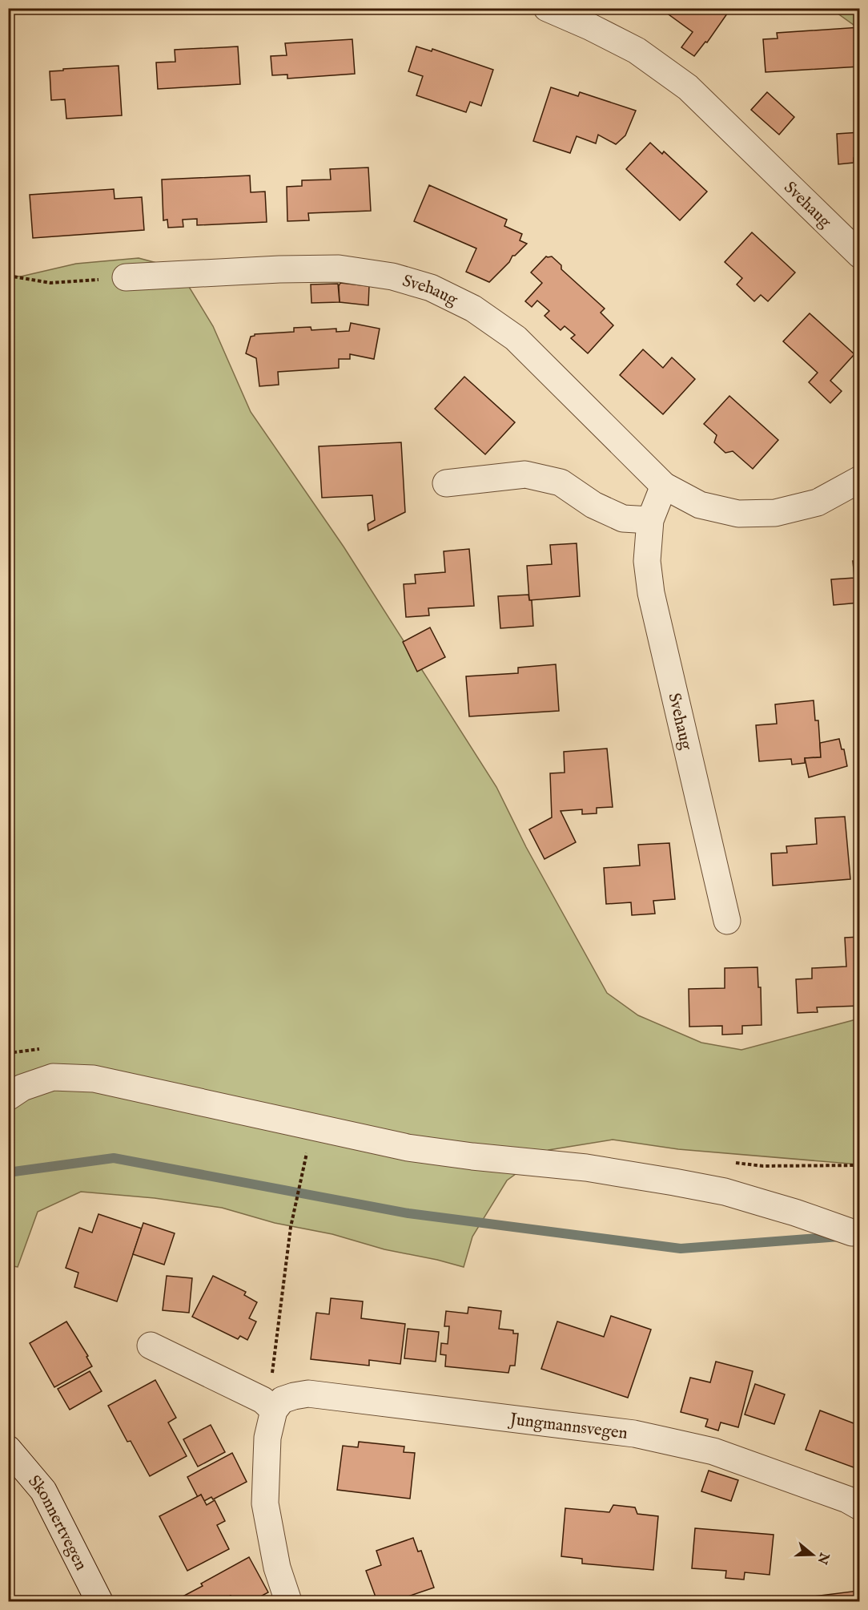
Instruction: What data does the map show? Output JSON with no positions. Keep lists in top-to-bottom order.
{
  "streets": {
    "street": ["Svehaug", "Jungmannsvegen", "Skonnertvegen"]
  },
  "north": "right"
}
